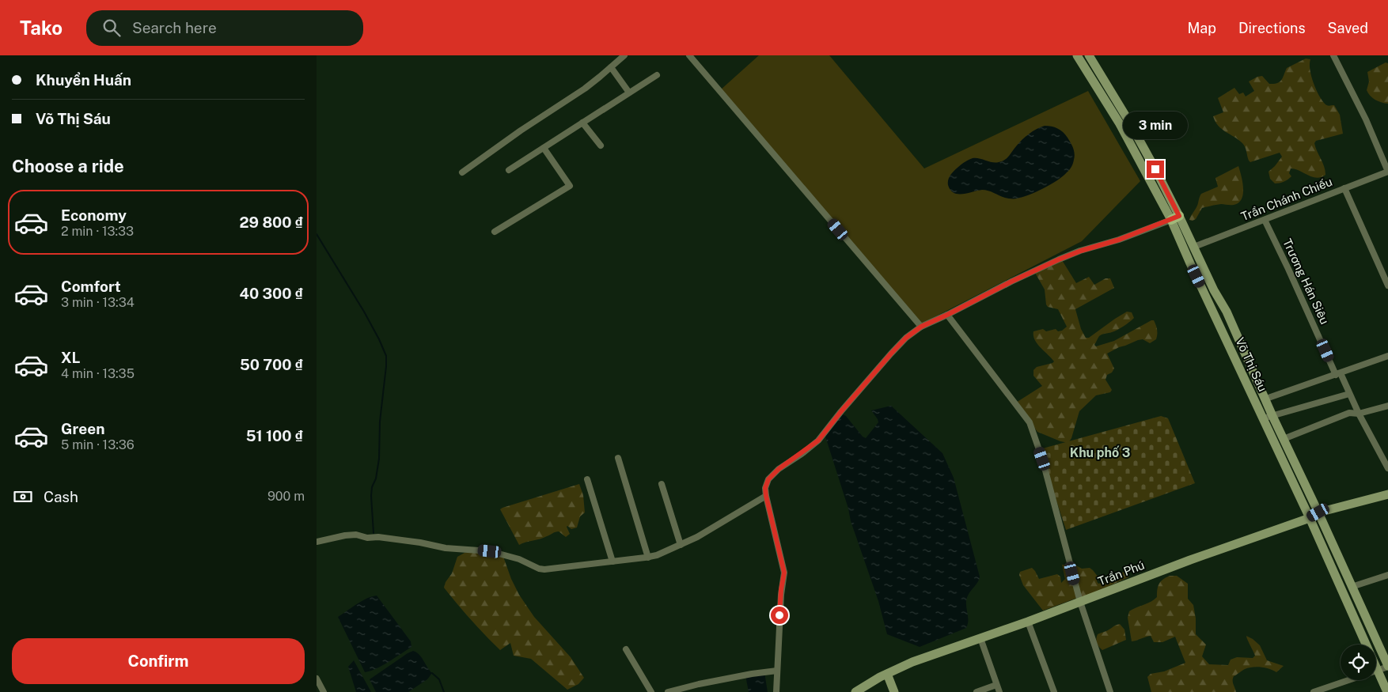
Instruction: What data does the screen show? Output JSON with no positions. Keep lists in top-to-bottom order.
{
  "streets": {
    "main road": ["Võ Thị Sáu", "Trần Phú"],
    "street": ["Trần Chánh Chiếu", "Trương Hán Siêu"]
  },
  "crossings": [
    ["Trần Chánh Chiếu", "Trương Hán Siêu"],
    ["Trần Chánh Chiếu", "Võ Thị Sáu"],
    ["Võ Thị Sáu", "Trần Phú"]
  ],
  "districts": ["Khu phố 3"],
  "page": {
    "header": "Tako",
    "search": "Search here",
    "nav": ["Map", "Directions", "Saved"],
    "banner": ["Khuyển Huấn", "Võ Thị Sáu"],
    "bubble": "3 min",
    "heading": "Choose a ride",
    "list": [
      {
        "name": "Economy",
        "note": "2 min · 13:33",
        "value": "29 800 ₫"
      },
      {
        "name": "Comfort",
        "note": "3 min · 13:34",
        "value": "40 300 ₫"
      },
      {
        "name": "XL",
        "note": "4 min · 13:35",
        "value": "50 700 ₫"
      },
      {
        "name": "Green",
        "note": "5 min · 13:36",
        "value": "51 100 ₫"
      }
    ],
    "pay": ["Cash", "900 m"],
    "buttons": "Confirm"
  }
}
